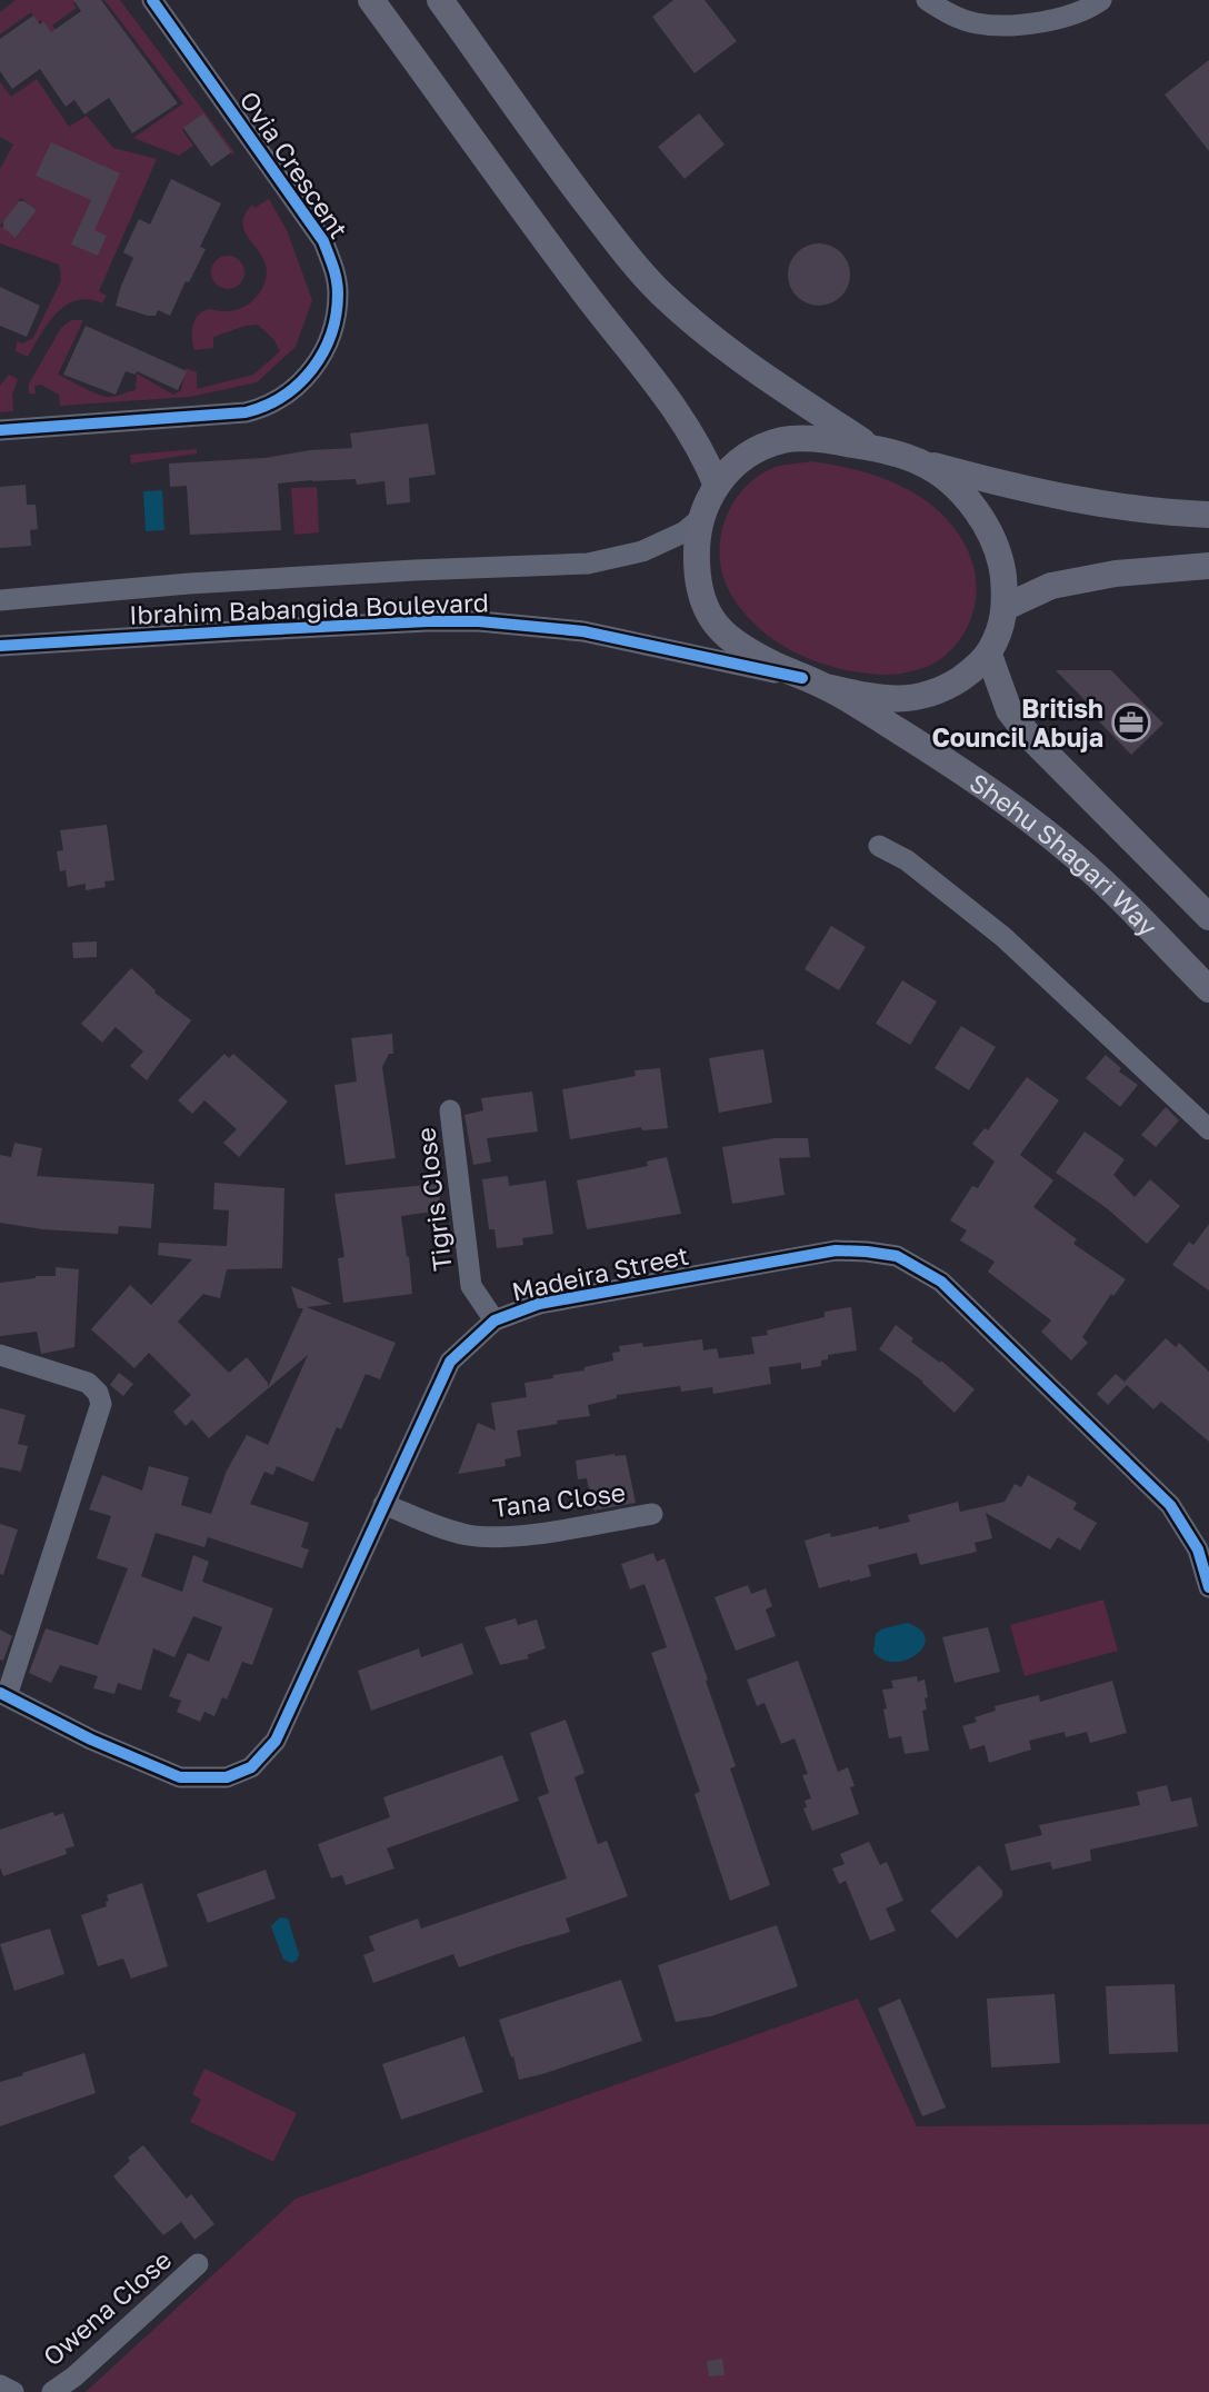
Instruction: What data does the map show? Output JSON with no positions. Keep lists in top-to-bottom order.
{
  "streets": {
    "main road": ["Shehu Shagari Way"],
    "street": [
      "Ovia Crescent",
      "Ibrahim Babangida Boulevard",
      "Tigris Close",
      "Madeira Street",
      "Tana Close",
      "Owena Close"
    ]
  },
  "crossings": [
    ["Ibrahim Babangida Boulevard", "Shehu Shagari Way"],
    ["Tigris Close", "Madeira Street"],
    ["Madeira Street", "Tana Close"]
  ],
  "places": {
    "office": ["British Council Abuja"]
  }
}
